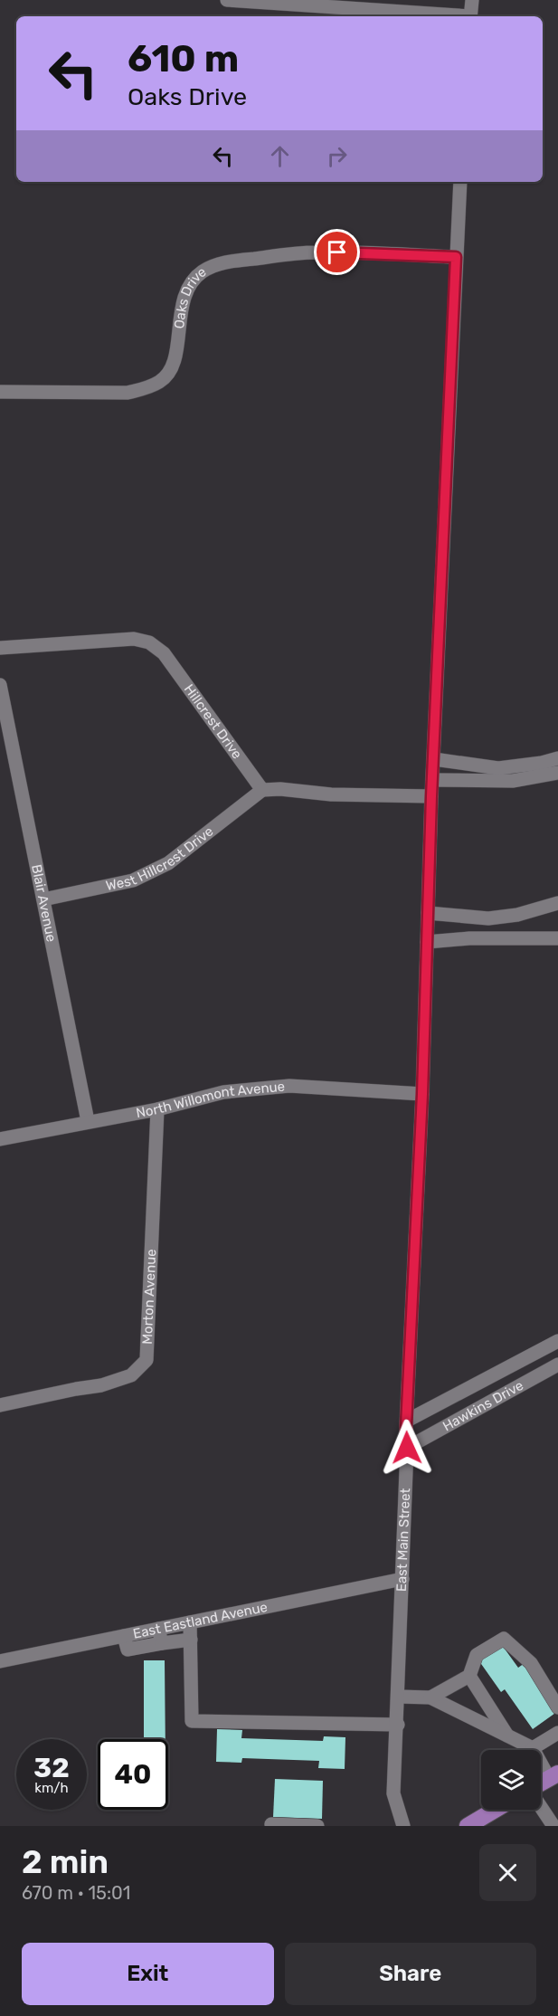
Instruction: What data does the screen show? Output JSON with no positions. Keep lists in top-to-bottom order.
{
  "streets": {
    "street": [
      "Oaks Drive",
      "Hillcrest Drive",
      "West Hillcrest Drive",
      "Blair Avenue",
      "North Willomont Avenue",
      "Morton Avenue",
      "Hawkins Drive",
      "East Main Street",
      "East Eastland Avenue"
    ]
  },
  "crossings": [
    ["Oaks Drive", "East Main Street"],
    ["Hillcrest Drive", "West Hillcrest Drive"],
    ["West Hillcrest Drive", "Blair Avenue"],
    ["Blair Avenue", "North Willomont Avenue"],
    ["North Willomont Avenue", "Morton Avenue"],
    ["North Willomont Avenue", "East Main Street"],
    ["Hawkins Drive", "East Main Street"],
    ["East Main Street", "East Eastland Avenue"]
  ],
  "page": {
    "turn": ["610 m", "Oaks Drive"],
    "speed": "32 km/h",
    "limit": "40",
    "heading": ["2 min", "670 m · 15:01"],
    "buttons": ["Exit", "Share"]
  }
}
